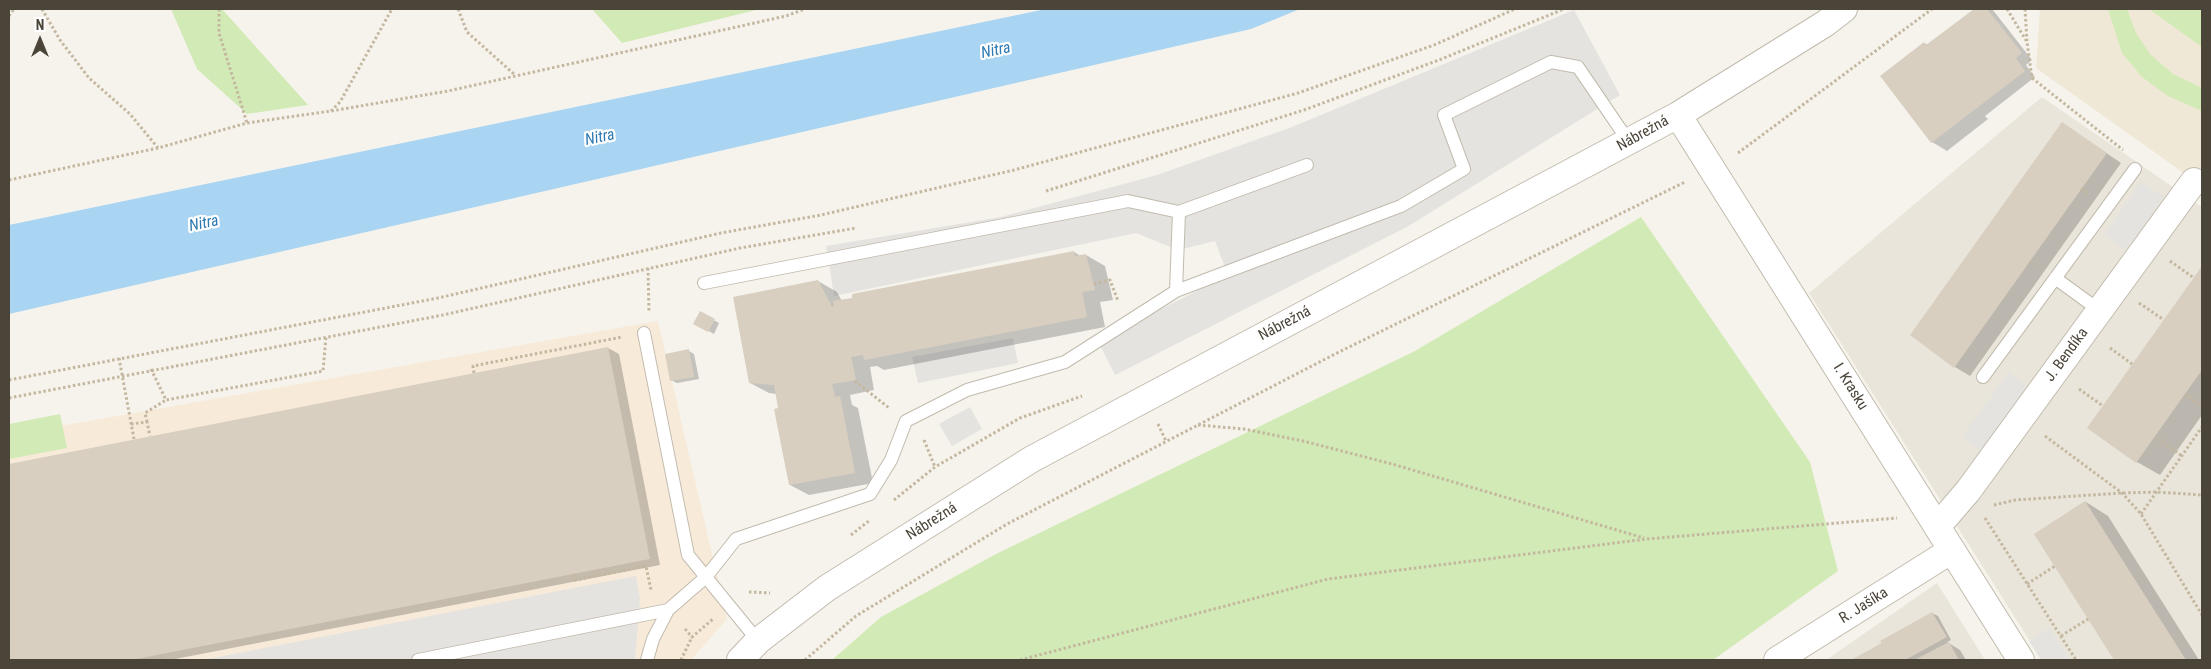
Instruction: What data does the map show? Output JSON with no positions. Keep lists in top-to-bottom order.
{
  "streets": {
    "street": [
      "Nábrežná",
      "J. Bendíka",
      "I. Krasku",
      "R. Jašíka"
    ]
  },
  "crossings": [
    ["Nábrežná", "I. Krasku"],
    ["J. Bendíka", "I. Krasku"],
    ["I. Krasku", "R. Jašíka"]
  ],
  "water": ["Nitra"],
  "north": "top"
}
